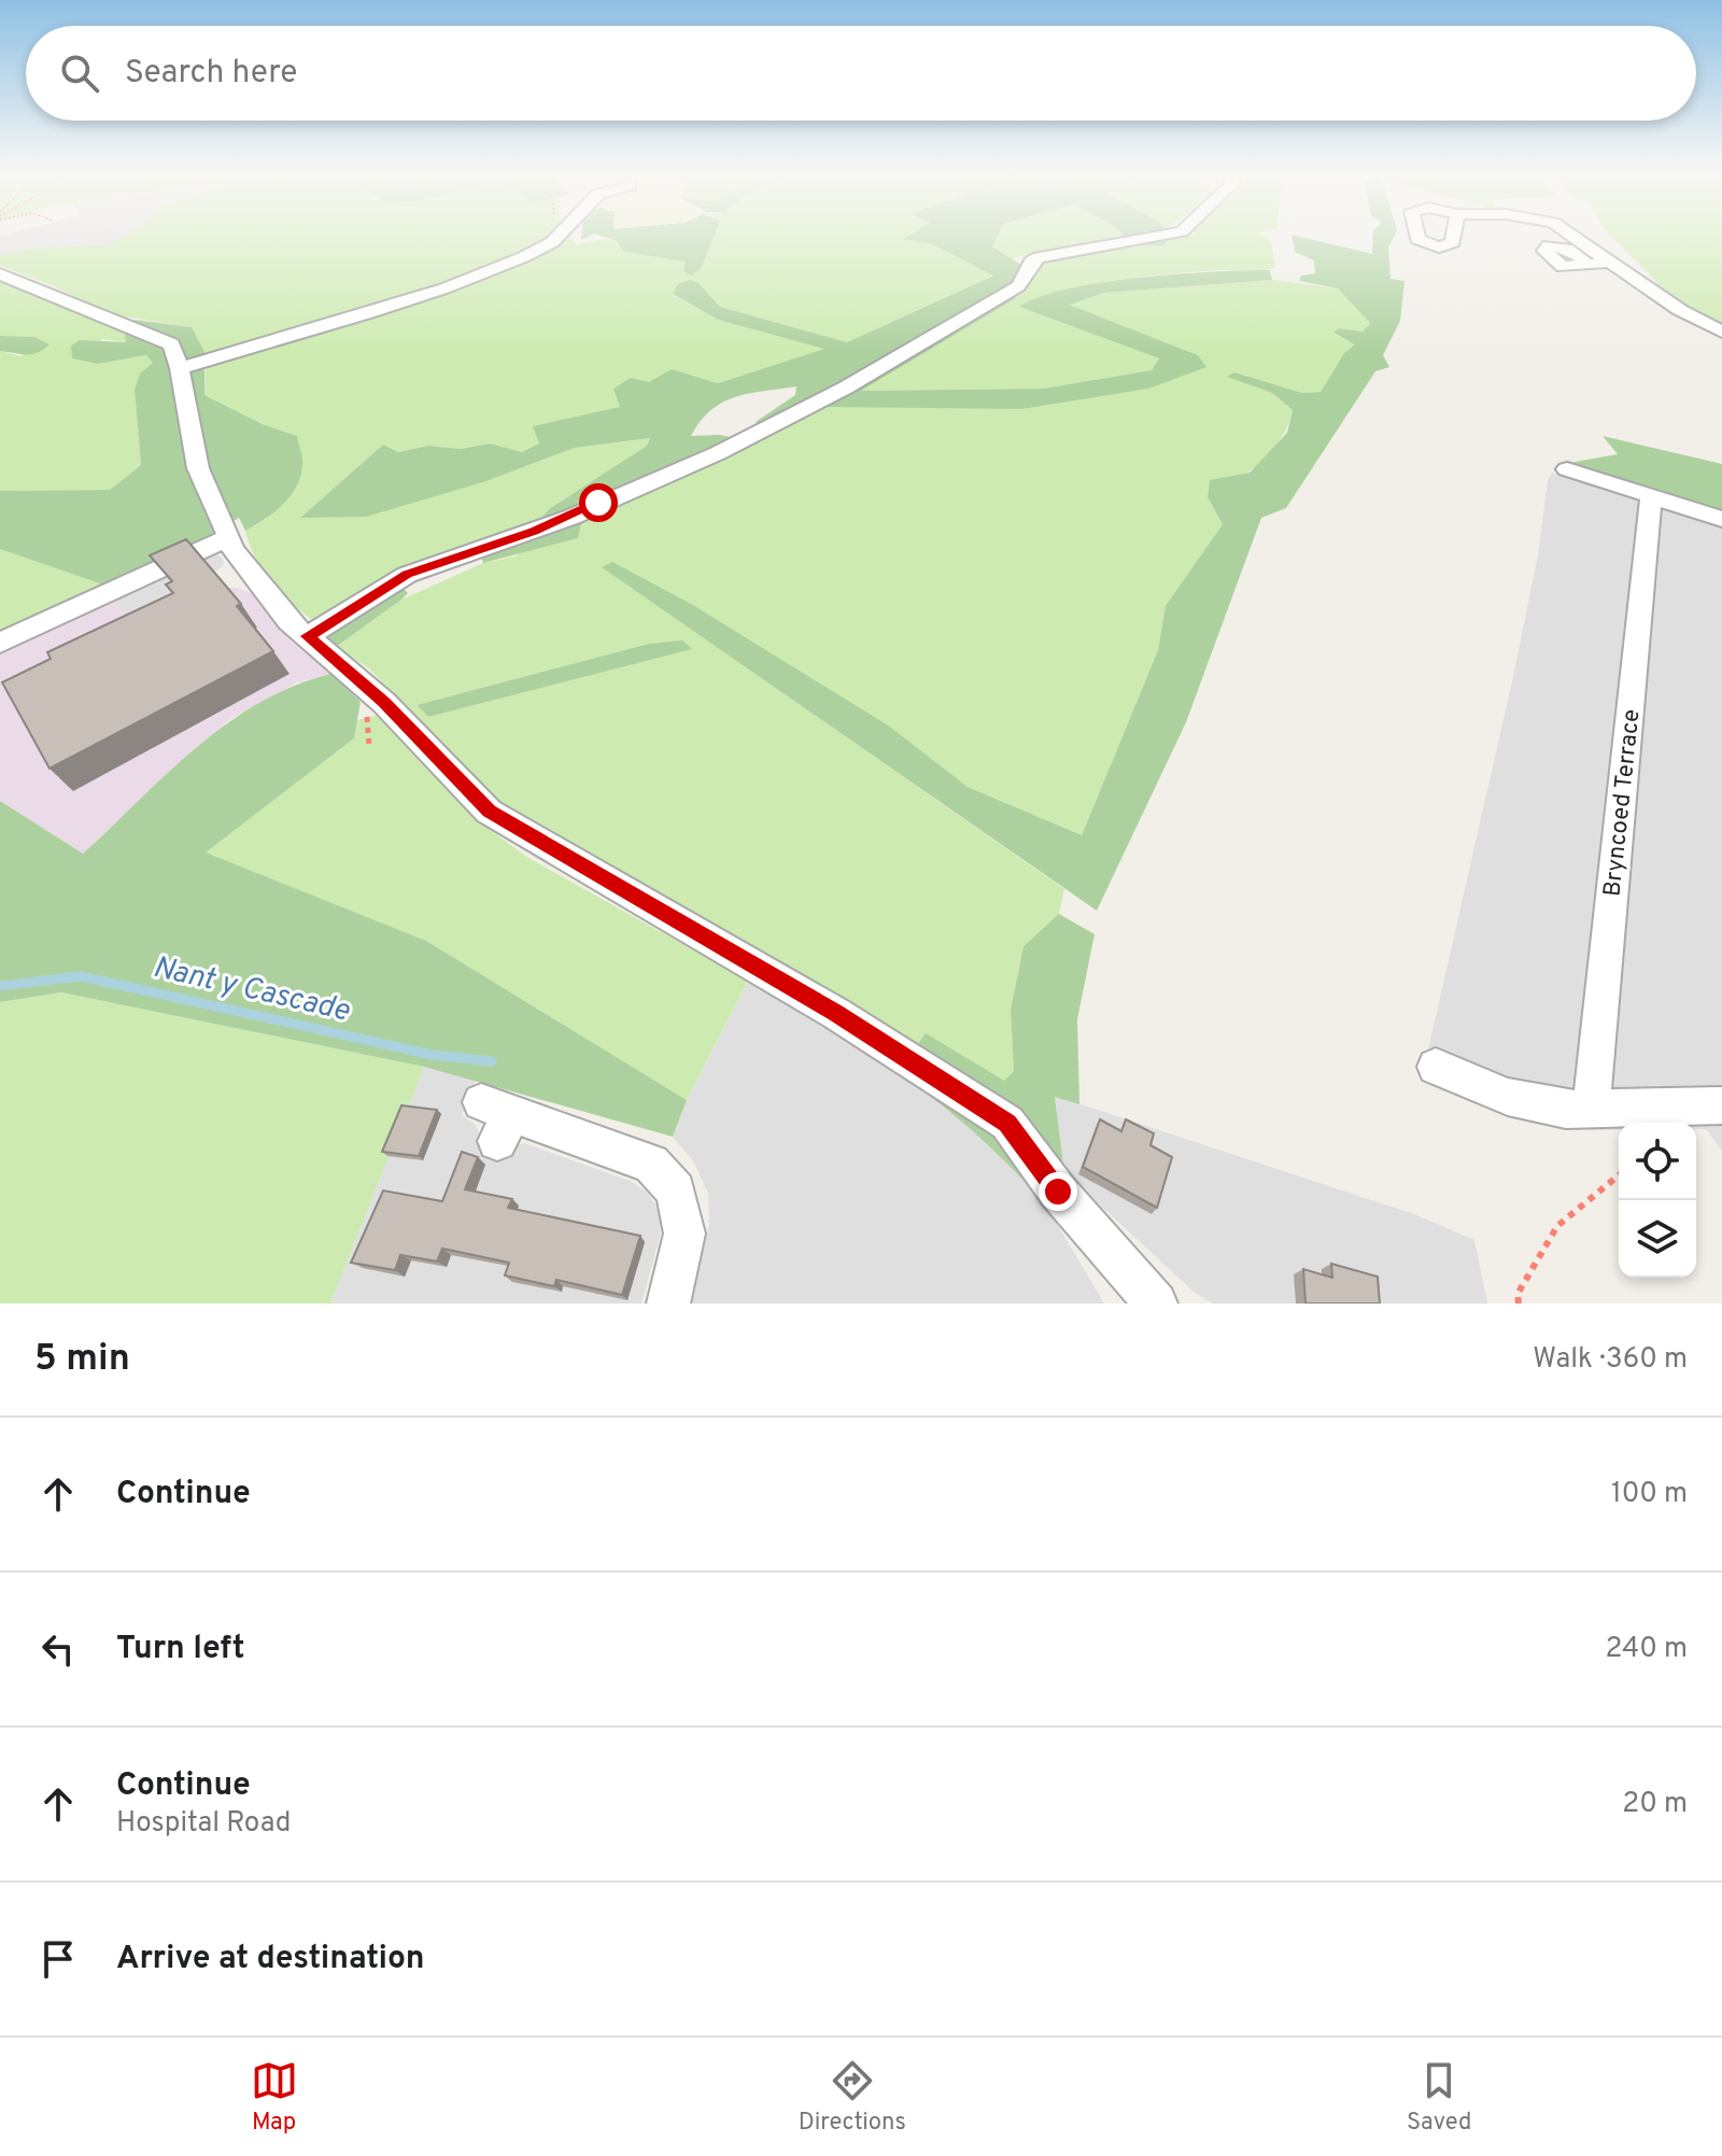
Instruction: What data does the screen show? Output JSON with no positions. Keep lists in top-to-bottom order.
{
  "streets": {
    "street": ["Bryncoed Terrace"]
  },
  "water": ["Nant y Cascade"],
  "page": {
    "search": "Search here",
    "heading": ["5 min", "Walk · 360 m"],
    "list": [
      ["Continue", "100 m"],
      ["Turn left", "240 m"],
      ["Continue", "Hospital Road", "20 m"],
      "Arrive at destination"
    ],
    "nav": ["Map", "Directions", "Saved"]
  }
}
